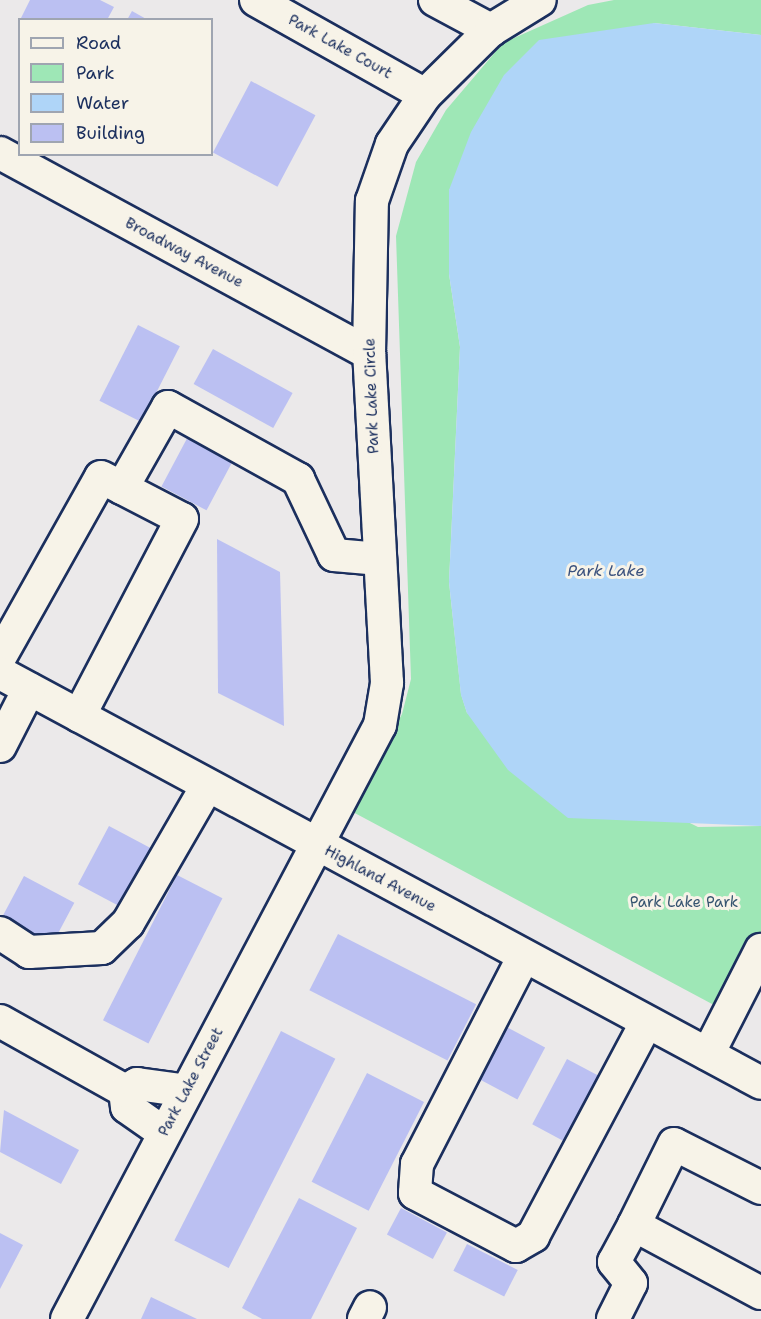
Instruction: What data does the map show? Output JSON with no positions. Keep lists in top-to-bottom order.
{
  "streets": {
    "street": [
      "Park Lake Court",
      "Broadway Avenue",
      "Park Lake Circle",
      "Highland Avenue",
      "Park Lake Street"
    ]
  },
  "crossings": [
    ["Park Lake Court", "Park Lake Circle"],
    ["Broadway Avenue", "Park Lake Circle"],
    ["Park Lake Circle", "Highland Avenue"],
    ["Park Lake Circle", "Park Lake Street"],
    ["Highland Avenue", "Park Lake Street"]
  ],
  "water": ["Park Lake"],
  "parks": ["Park Lake Park"],
  "legend": [
    "Road",
    "Park",
    "Water",
    "Building"
  ]
}
